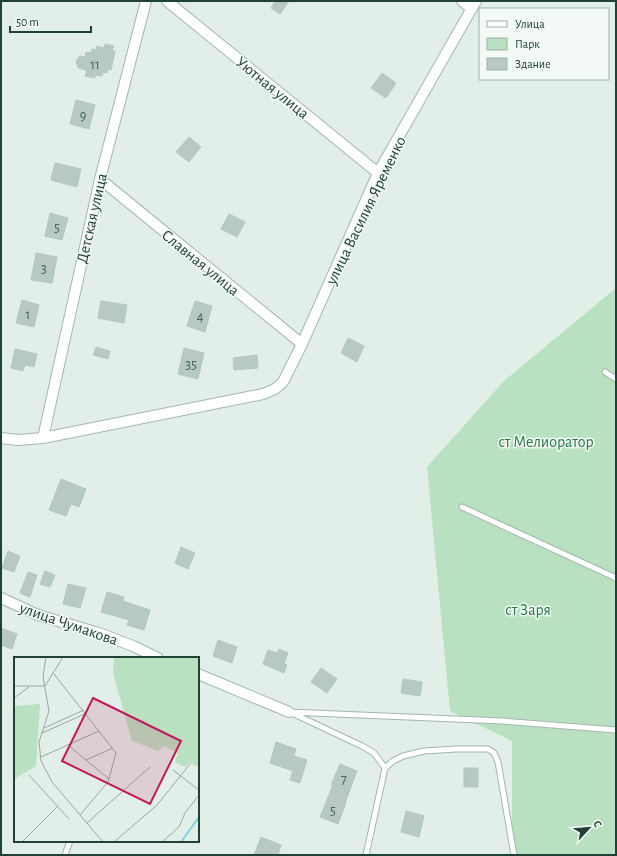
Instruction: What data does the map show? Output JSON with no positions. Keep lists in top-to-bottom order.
{
  "streets": {
    "street": [
      "Уютная улица",
      "улица Василия Яременко",
      "Детская улица",
      "Славная улица",
      "улица Чумакова"
    ]
  },
  "crossings": [
    ["Уютная улица", "улица Василия Яременко"],
    ["улица Василия Яременко", "Детская улица"],
    ["улица Василия Яременко", "Славная улица"],
    ["Детская улица", "Славная улица"]
  ],
  "parks": ["ст Мелиоратор", "ст Заря"],
  "house_numbers": [
    "11",
    "9",
    "5",
    "3",
    "1",
    "4",
    "35",
    "7",
    "5"
  ],
  "legend": ["Улица", "Парк", "Здание"],
  "scale_bar": "50 m",
  "north": "top right"
}
